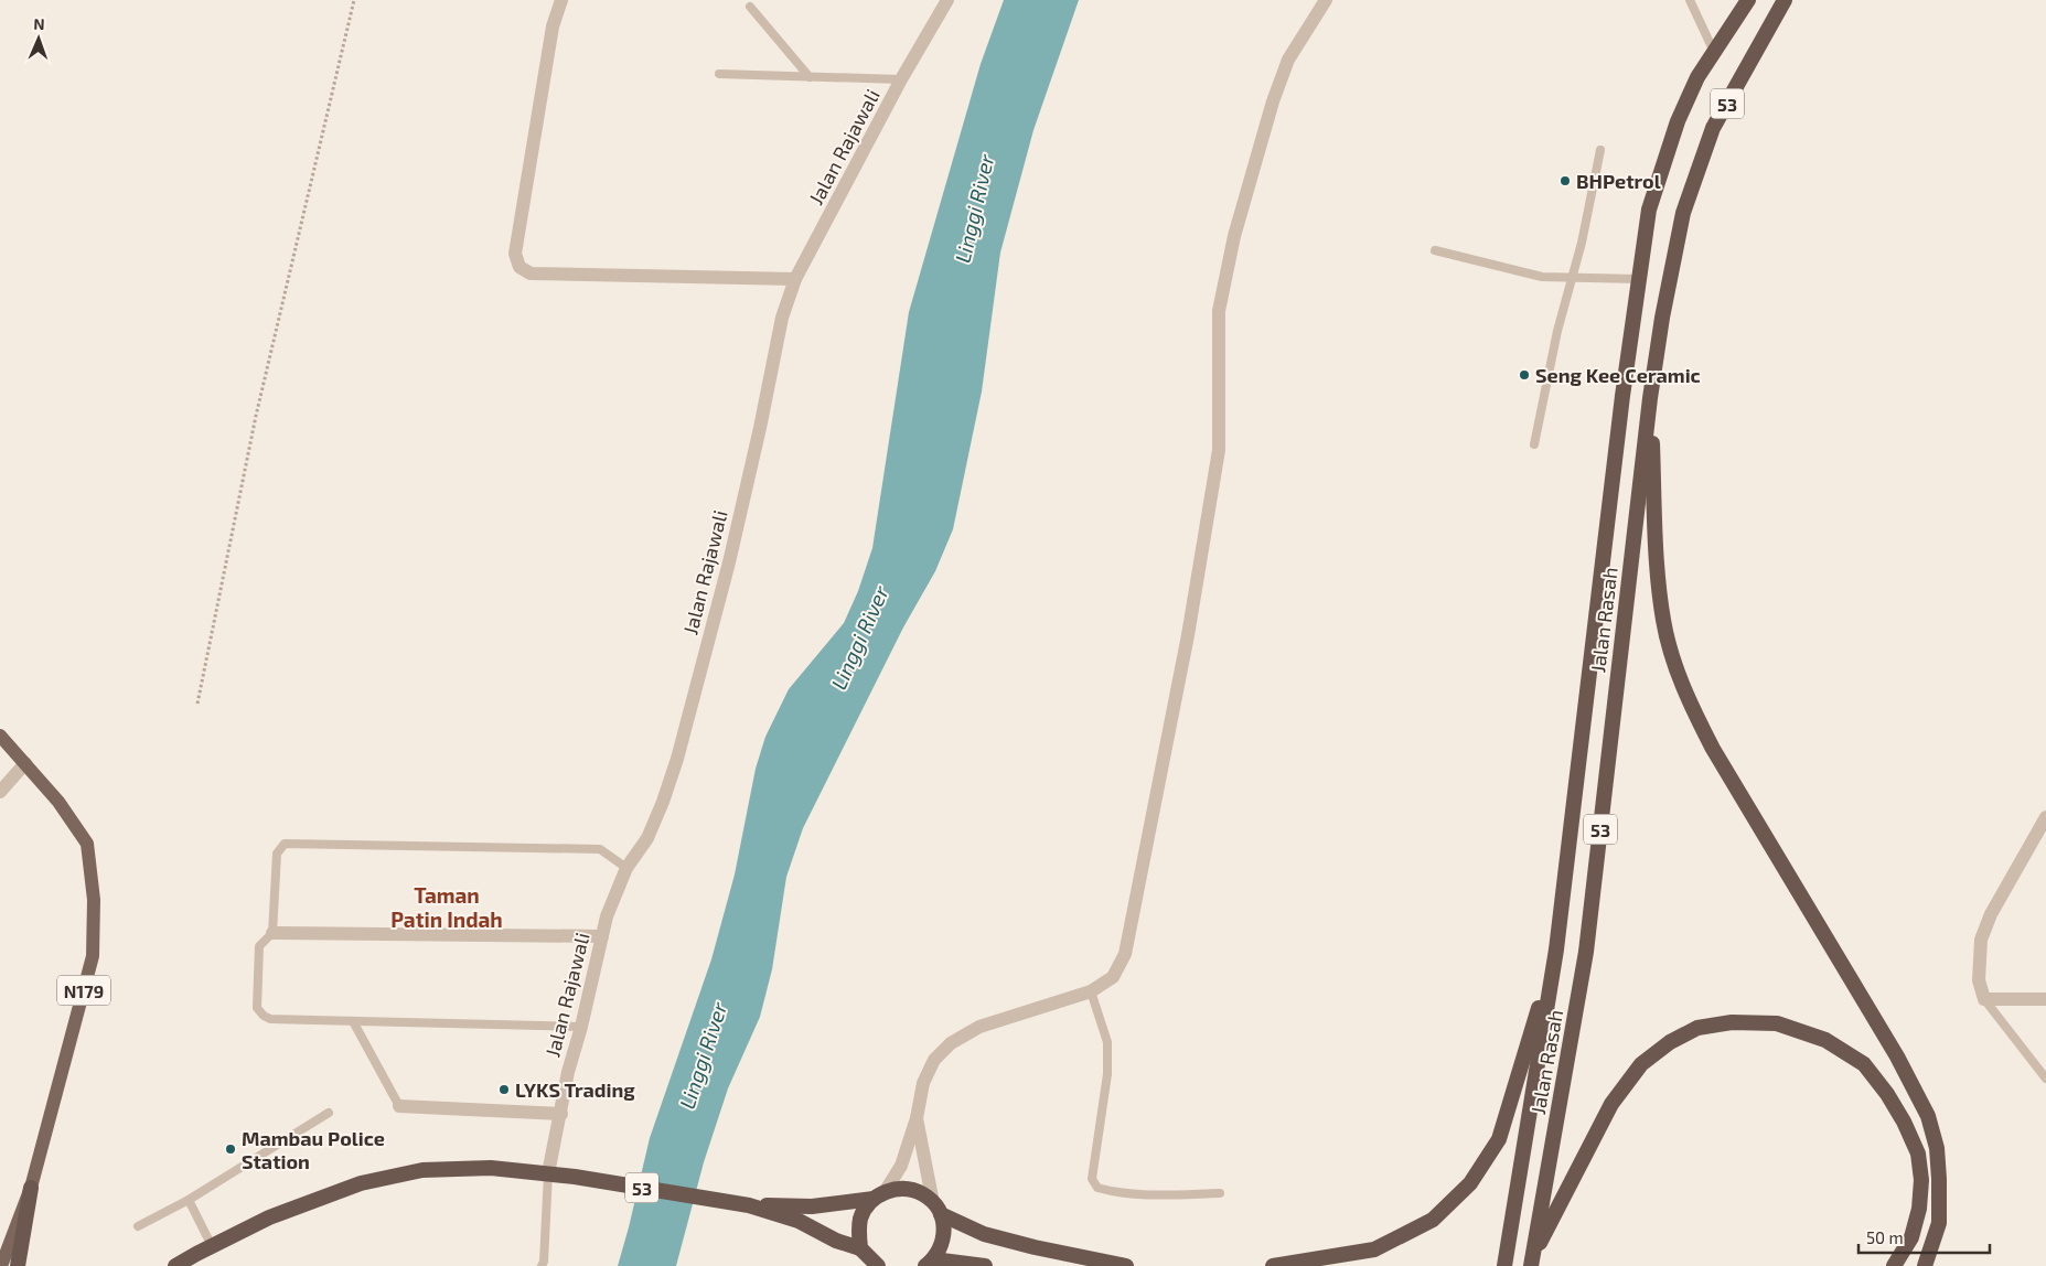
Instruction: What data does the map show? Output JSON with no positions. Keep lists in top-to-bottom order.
{
  "streets": {
    "highway": ["53", "Jalan Rasah"],
    "main road": ["N179"],
    "street": ["Jalan Rajawali"]
  },
  "crossings": [
    ["53", "Jalan Rajawali"]
  ],
  "districts": ["Taman Patin Indah"],
  "water": ["Linggi River"],
  "places": [
    "BHPetrol",
    "Seng Kee Ceramic",
    "LYKS Trading",
    "Mambau Police Station"
  ],
  "scale_bar": "50 m",
  "north": "top"
}
